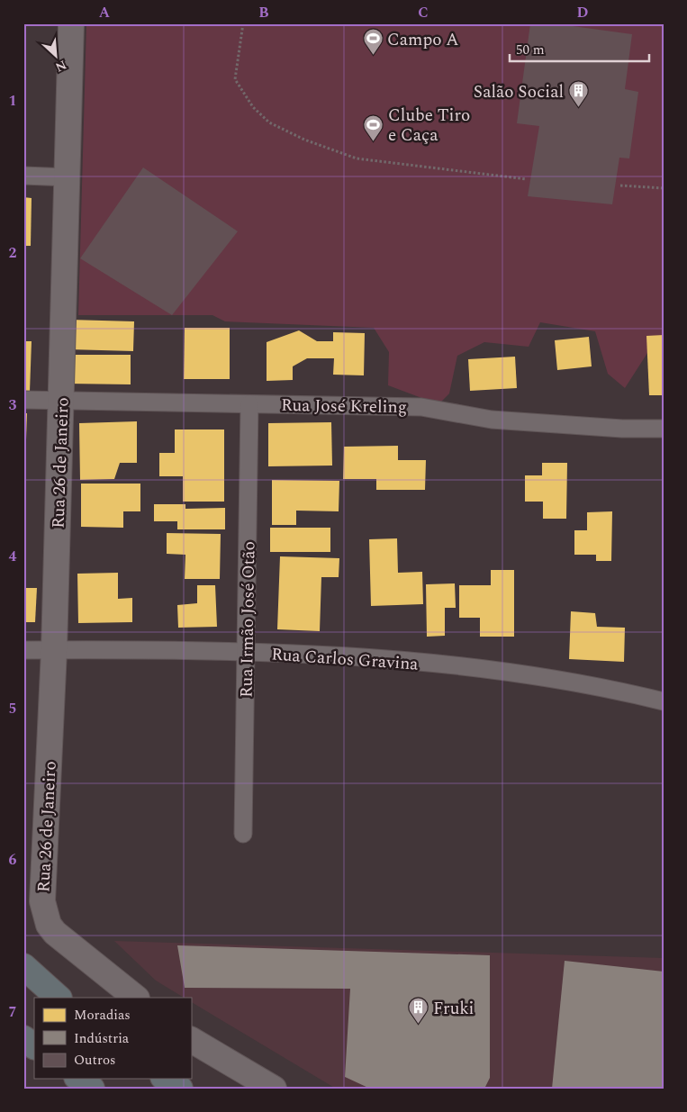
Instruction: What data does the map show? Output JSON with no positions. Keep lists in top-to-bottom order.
{
  "streets": {
    "street": [
      "Rua José Kreling",
      "Rua 26 de Janeiro",
      "Rua Irmão José Otão",
      "Rua Carlos Gravina"
    ]
  },
  "crossings": [
    ["Rua José Kreling", "Rua 26 de Janeiro"],
    ["Rua José Kreling", "Rua Irmão José Otão"],
    ["Rua 26 de Janeiro", "Rua Carlos Gravina"],
    ["Rua Irmão José Otão", "Rua Carlos Gravina"]
  ],
  "places": {
    "sports": ["Campo A", "Clube Tiro e Caça"],
    "building": ["Salão Social", "Fruki"]
  },
  "legend": ["Moradias", "Indústria", "Outros"],
  "scale_bar": "50 m",
  "north": "bottom right",
  "grid": {
    "columns": [
      "A",
      "B",
      "C",
      "D"
    ],
    "rows": [
      "1",
      "2",
      "3",
      "4",
      "5",
      "6",
      "7"
    ]
  }
}
